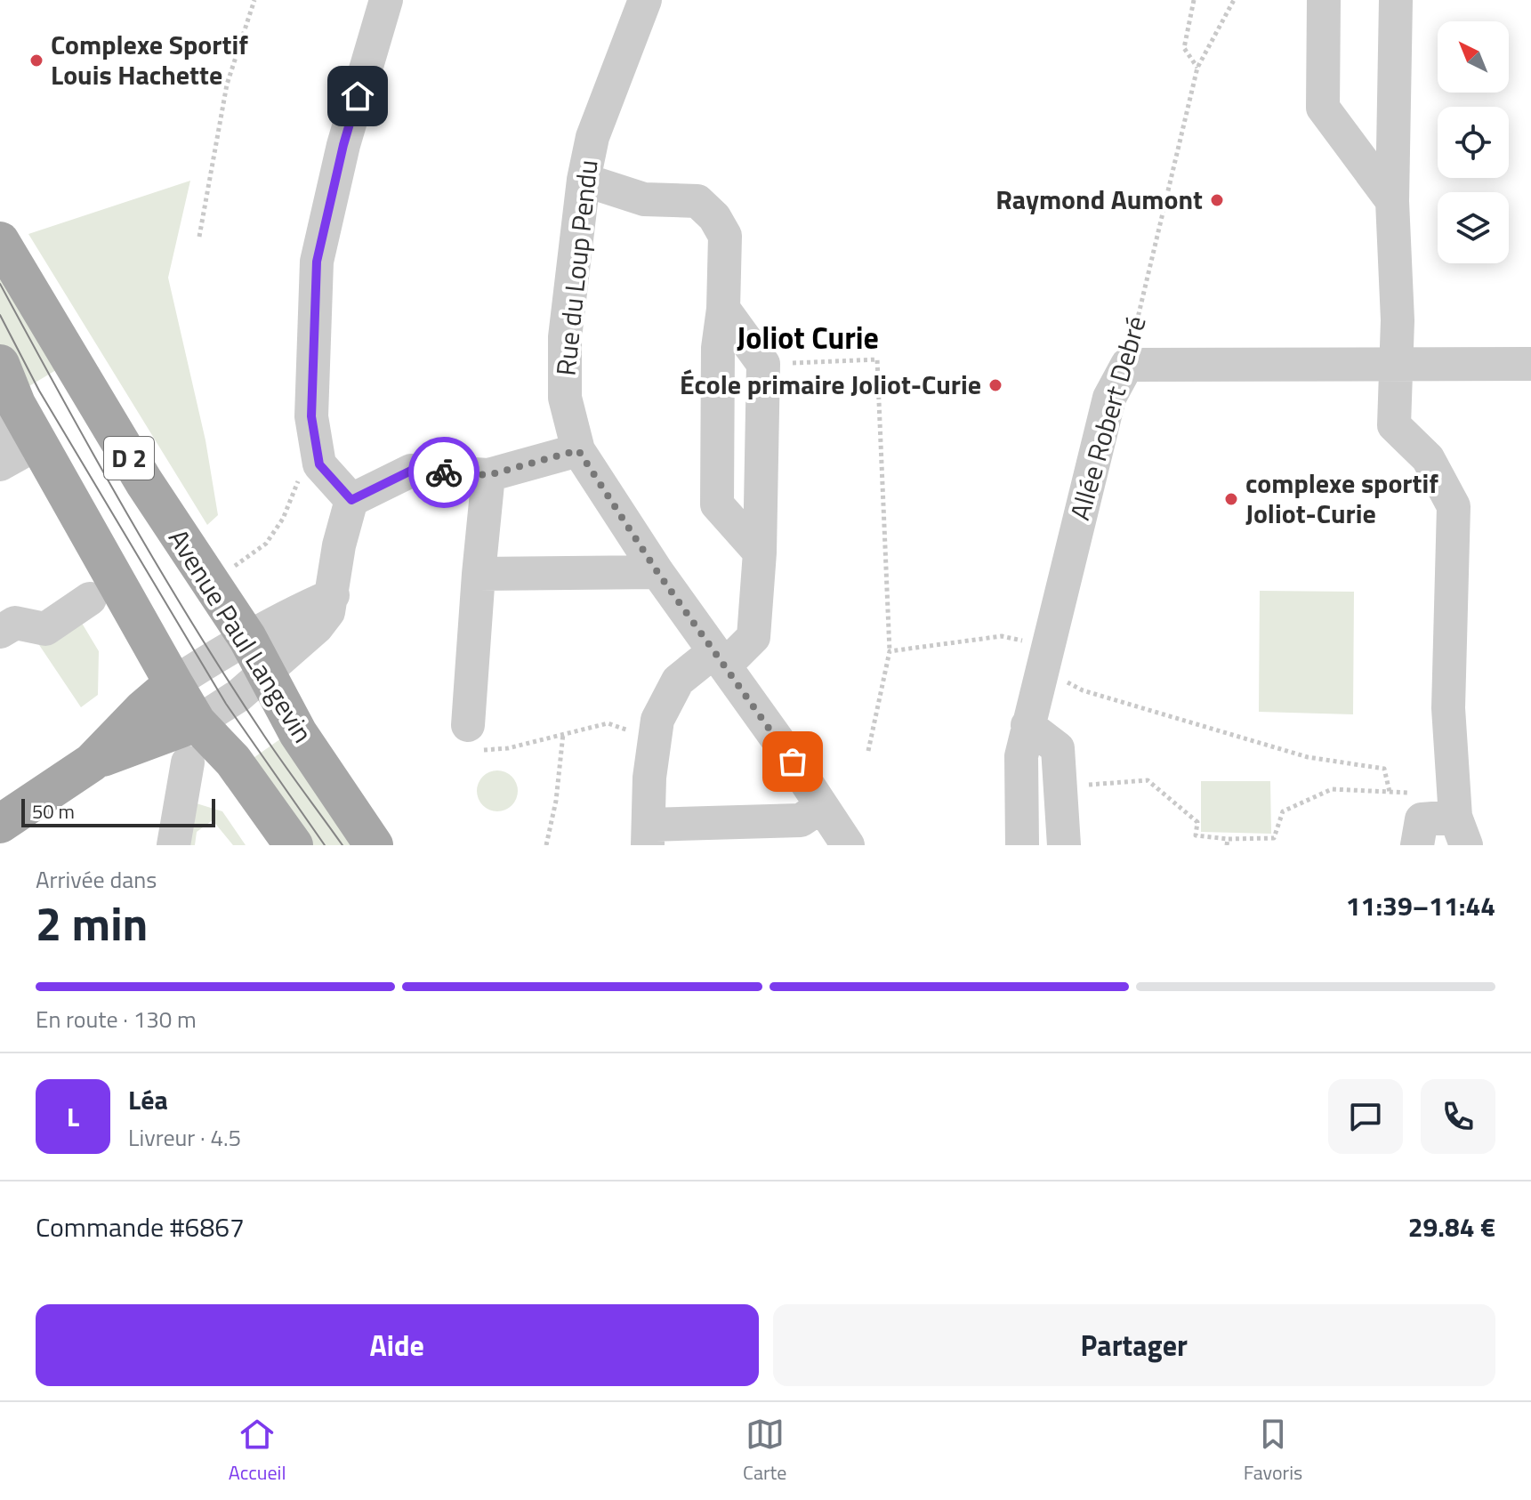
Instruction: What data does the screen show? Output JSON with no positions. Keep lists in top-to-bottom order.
{
  "streets": {
    "main road": ["D 2", "Avenue Paul Langevin"],
    "street": ["Rue du Loup Pendu", "Allée Robert Debré"]
  },
  "districts": ["Joliot Curie"],
  "places": [
    "Complexe Sportif Louis Hachette",
    "Raymond Aumont",
    "École primaire Joliot-Curie",
    "complexe sportif Joliot-Curie"
  ],
  "scale_bar": "50 m",
  "north": "top left",
  "page": {
    "scale": "50 m",
    "heading": ["2 min", "Arrivée dans", "11:39–11:44"],
    "panel": [
      "Léa",
      "Livreur · 4.5",
      "Commande #6867",
      "29.84 €"
    ],
    "bar": "En route · 130 m",
    "round": "L",
    "buttons": ["Aide", "Partager"],
    "tabs": ["Accueil", "Carte", "Favoris"]
  }
}
